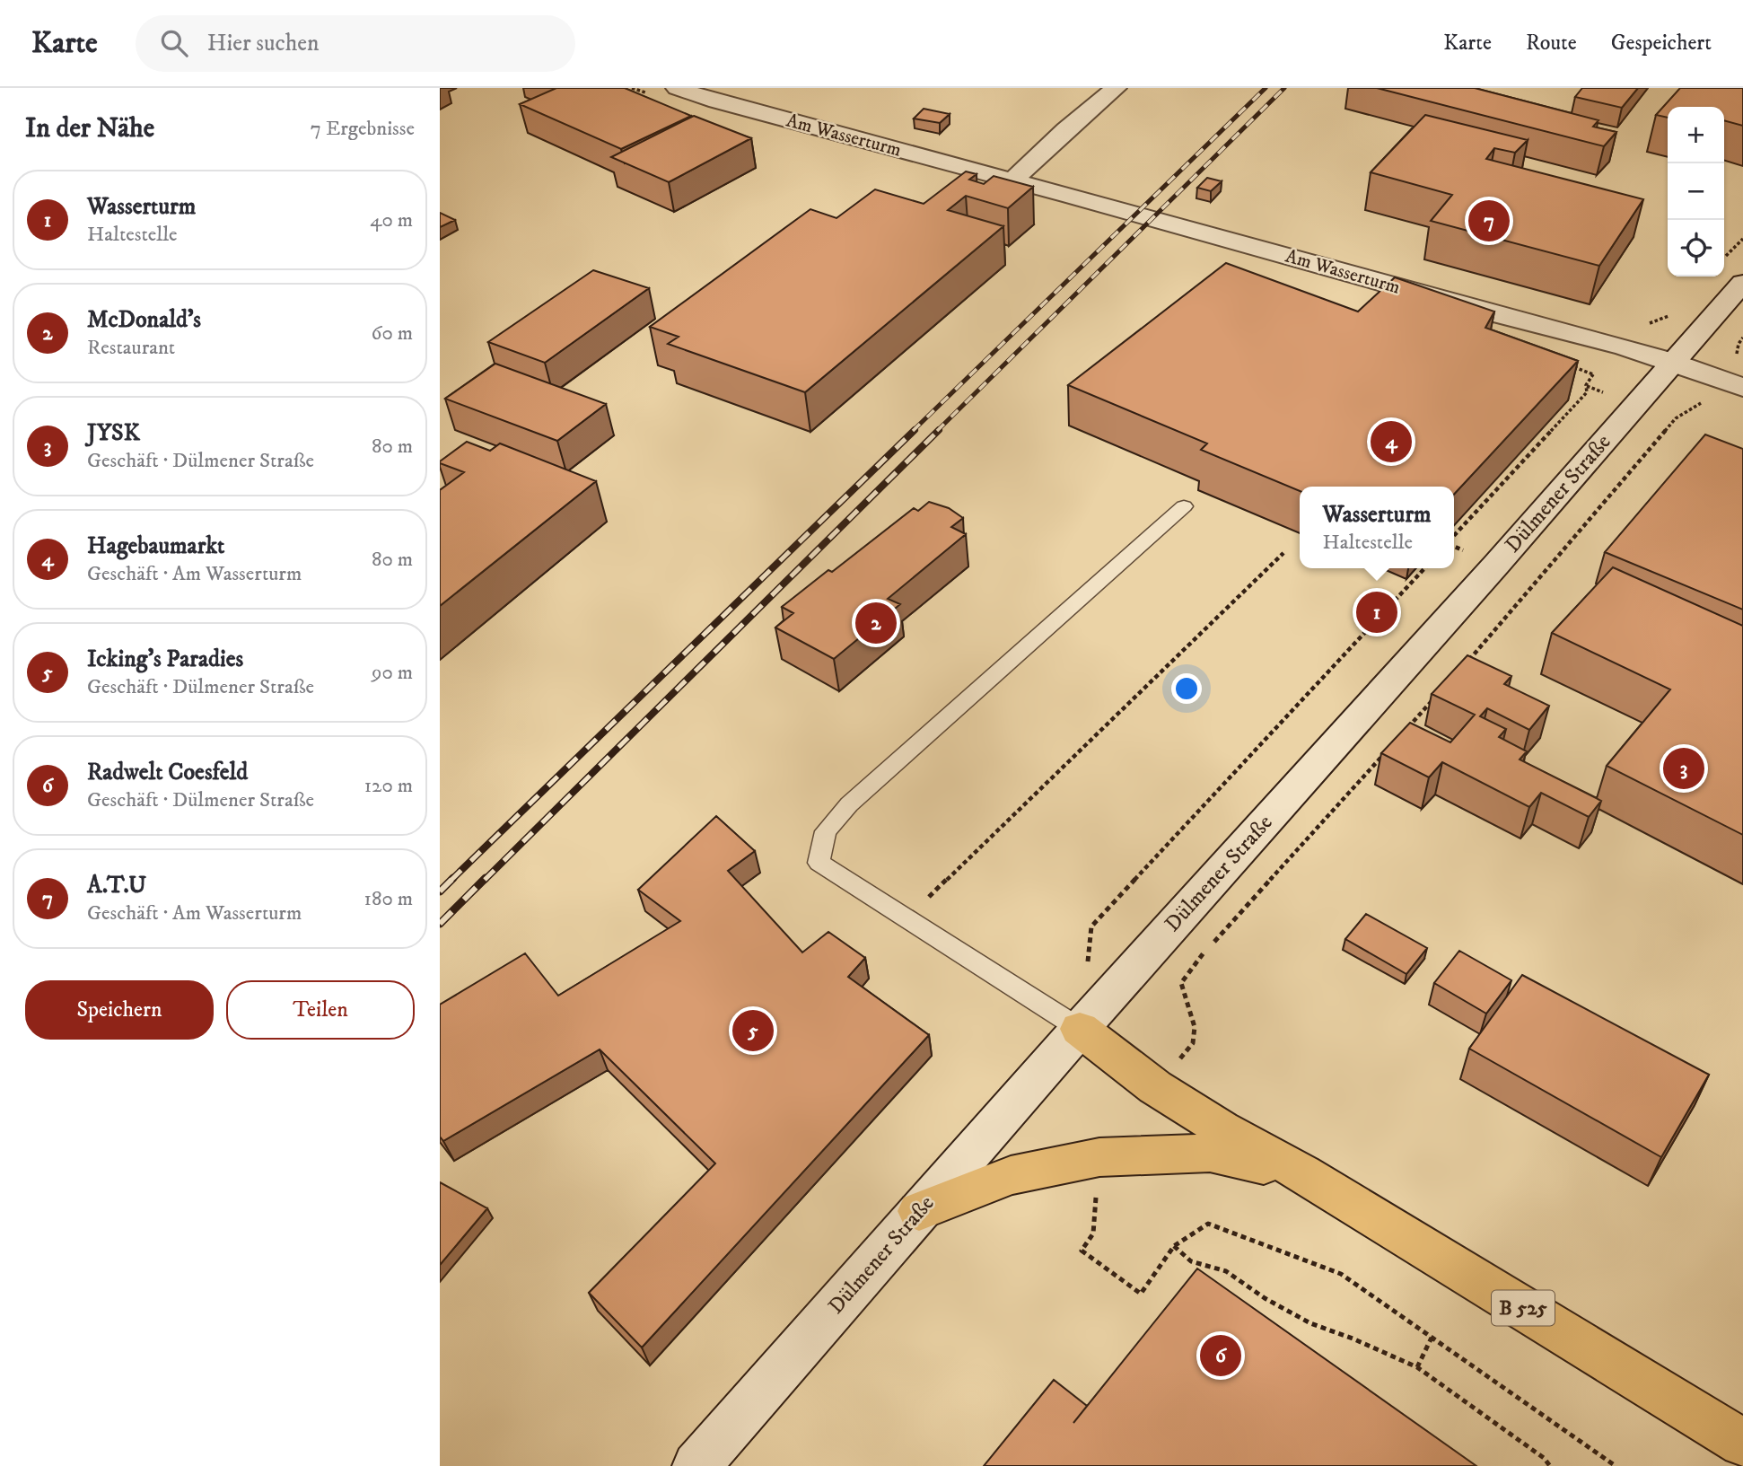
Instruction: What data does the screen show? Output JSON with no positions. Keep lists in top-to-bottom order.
{
  "streets": {
    "main road": ["B 525"],
    "street": ["Am Wasserturm", "Dülmener Straße"]
  },
  "crossings": [
    ["Am Wasserturm", "Dülmener Straße"],
    ["Dülmener Straße", "B 525"]
  ],
  "page": {
    "header": "Karte",
    "search": "Hier suchen",
    "nav": ["Karte", "Route", "Gespeichert"],
    "heading": ["In der Nähe", "7 Ergebnisse"],
    "map_buttons": ["+", "−"],
    "list": [
      {
        "mark": "1",
        "name": "Wasserturm",
        "note": "Haltestelle",
        "value": "40 m"
      },
      {
        "mark": "2",
        "name": "McDonald's",
        "note": "Restaurant",
        "value": "60 m"
      },
      {
        "mark": "3",
        "name": "JYSK",
        "note": "Geschäft · Dülmener Straße",
        "value": "80 m"
      },
      {
        "mark": "4",
        "name": "Hagebaumarkt",
        "note": "Geschäft · Am Wasserturm",
        "value": "80 m"
      },
      {
        "mark": "5",
        "name": "Icking's Paradies",
        "note": "Geschäft · Dülmener Straße",
        "value": "90 m"
      },
      {
        "mark": "6",
        "name": "Radwelt Coesfeld",
        "note": "Geschäft · Dülmener Straße",
        "value": "120 m"
      },
      {
        "mark": "7",
        "name": "A.T.U",
        "note": "Geschäft · Am Wasserturm",
        "value": "180 m"
      }
    ],
    "pins": [
      "7",
      "4",
      "1",
      "2",
      "3",
      "5",
      "6"
    ],
    "popup": ["Wasserturm", "Haltestelle"],
    "buttons": ["Speichern", "Teilen"]
  }
}
